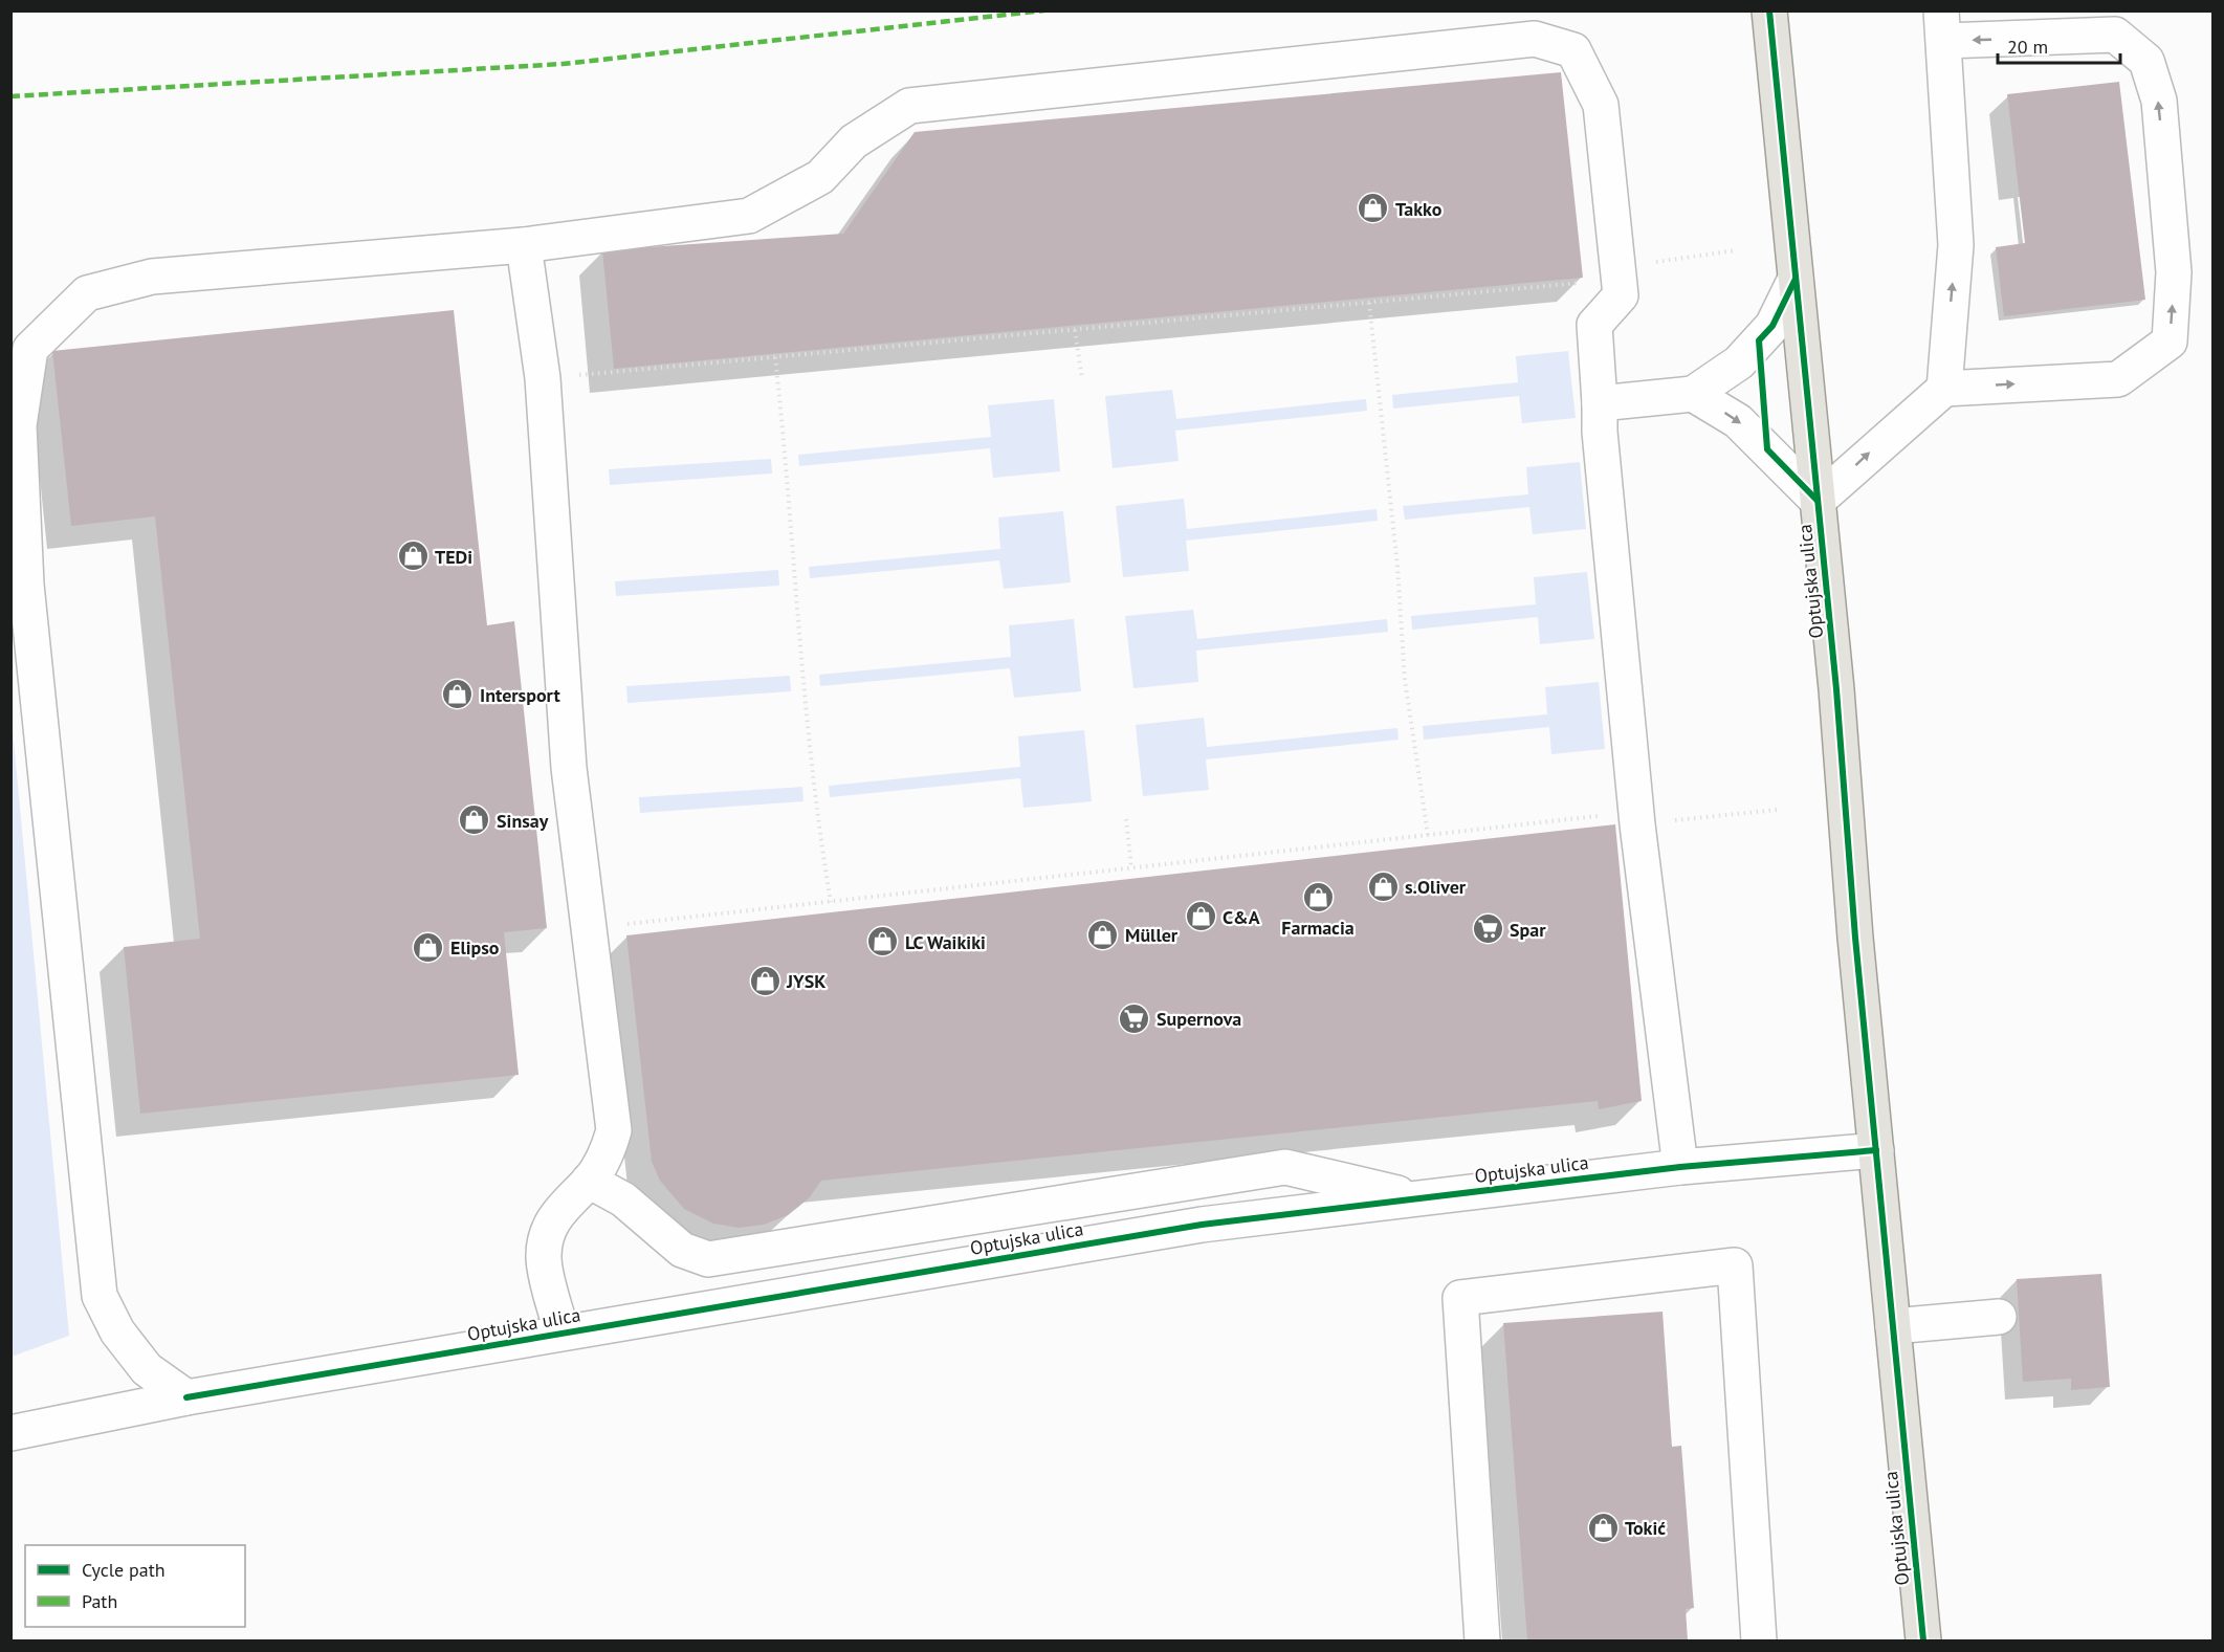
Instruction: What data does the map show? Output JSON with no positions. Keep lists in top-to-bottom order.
{
  "streets": {
    "main road": ["Optujska ulica"]
  },
  "places": {
    "shop": [
      "Takko",
      "TEDi",
      "Intersport",
      "Sinsay",
      "s.Oliver",
      "Farmacia",
      "C&A",
      "Müller",
      "LC Waikiki",
      "Elipso",
      "JYSK",
      "Tokić"
    ],
    "supermarket": ["Spar", "Supernova"]
  },
  "legend": ["Cycle path", "Path"],
  "scale_bar": "20 m"
}
